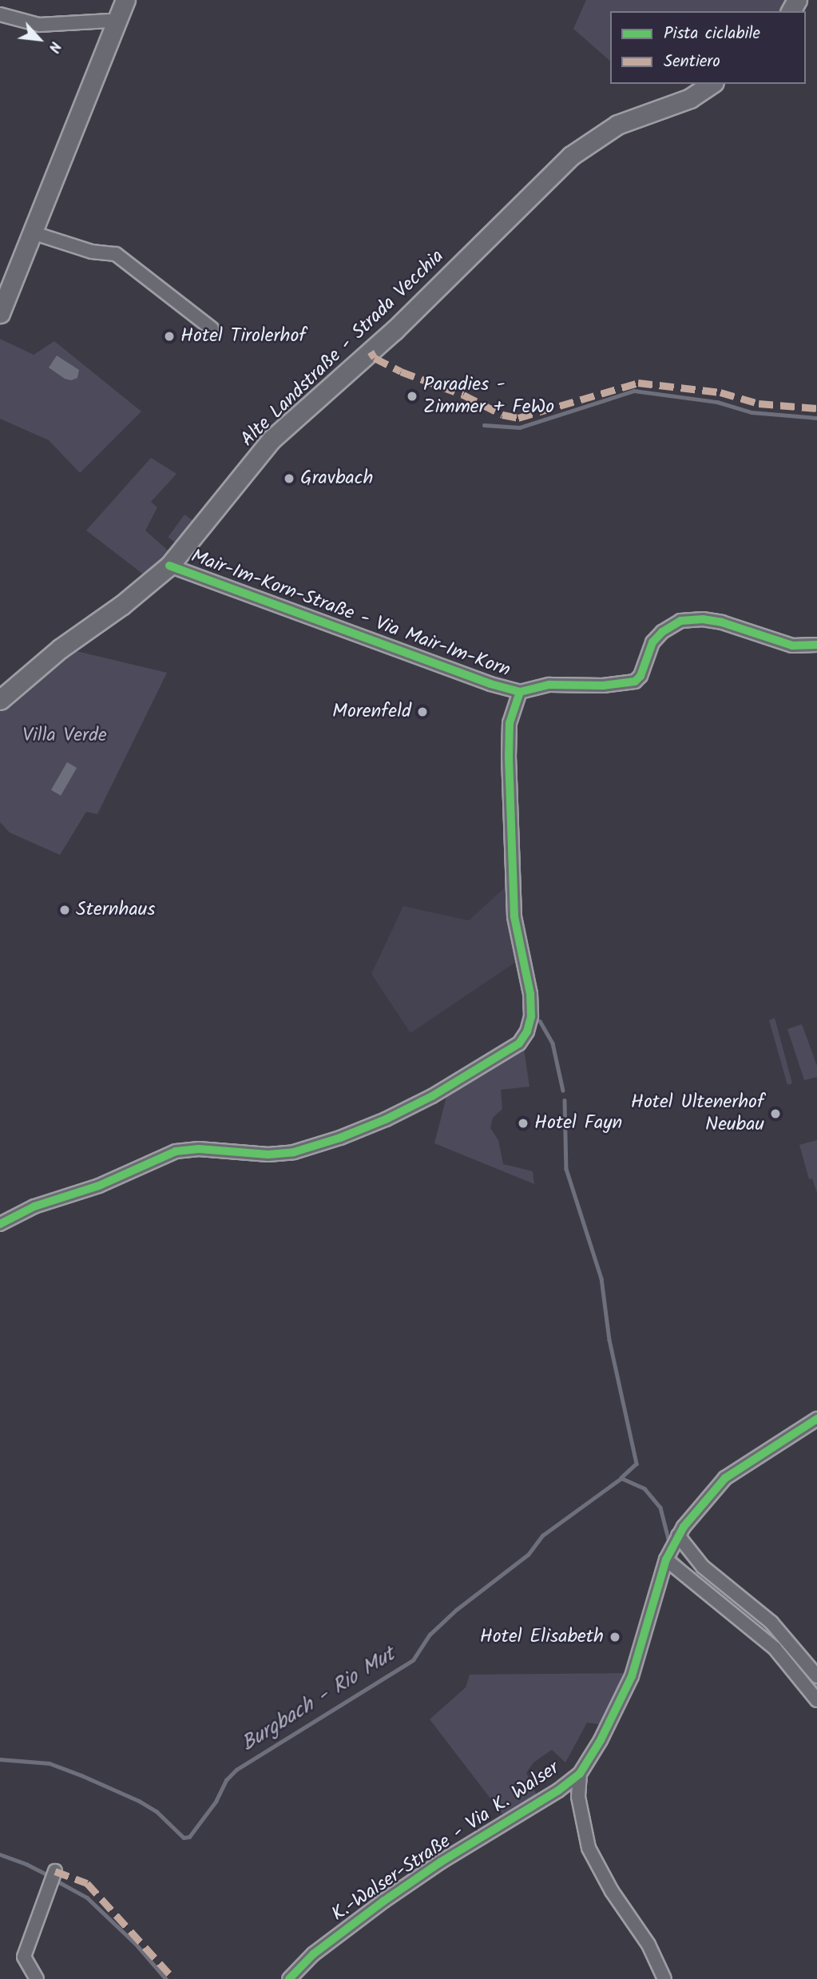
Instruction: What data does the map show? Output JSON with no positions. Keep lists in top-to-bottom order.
{
  "streets": {
    "main road": ["Alte Landstraße - Strada Vecchia"],
    "street": ["Mair-Im-Korn-Straße - Via Mair-Im-Korn", "K.-Walser-Straße - Via K. Walser"]
  },
  "crossings": [
    ["Alte Landstraße - Strada Vecchia", "Mair-Im-Korn-Straße - Via Mair-Im-Korn"]
  ],
  "water": ["Burgbach - Rio Mut"],
  "parks": ["Villa Verde"],
  "places": [
    "Hotel Tirolerhof",
    "Paradies - Zimmer + FeWo",
    "Gravbach",
    "Morenfeld",
    "Sternhaus",
    "Hotel Ultenerhof Neubau",
    "Hotel Fayn",
    "Hotel Elisabeth"
  ],
  "legend": ["Pista ciclabile", "Sentiero"],
  "north": "bottom right"
}
